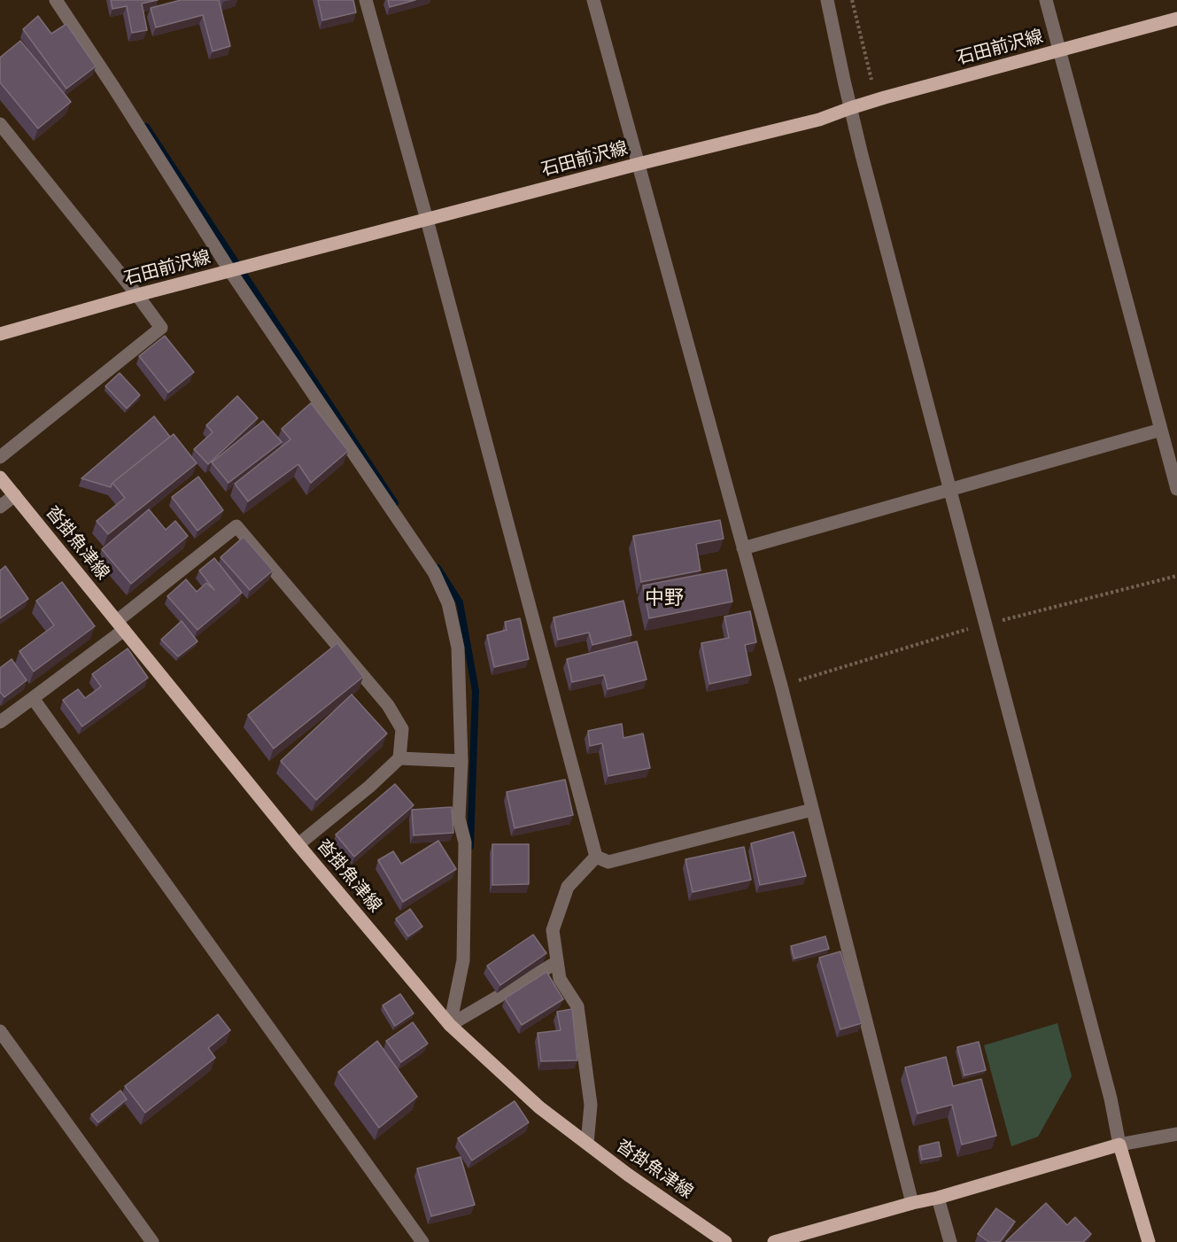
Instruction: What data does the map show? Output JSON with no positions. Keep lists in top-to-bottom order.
{
  "streets": {
    "main road": ["石田前沢線", "沓掛魚津線"]
  },
  "districts": ["中野"]
}
